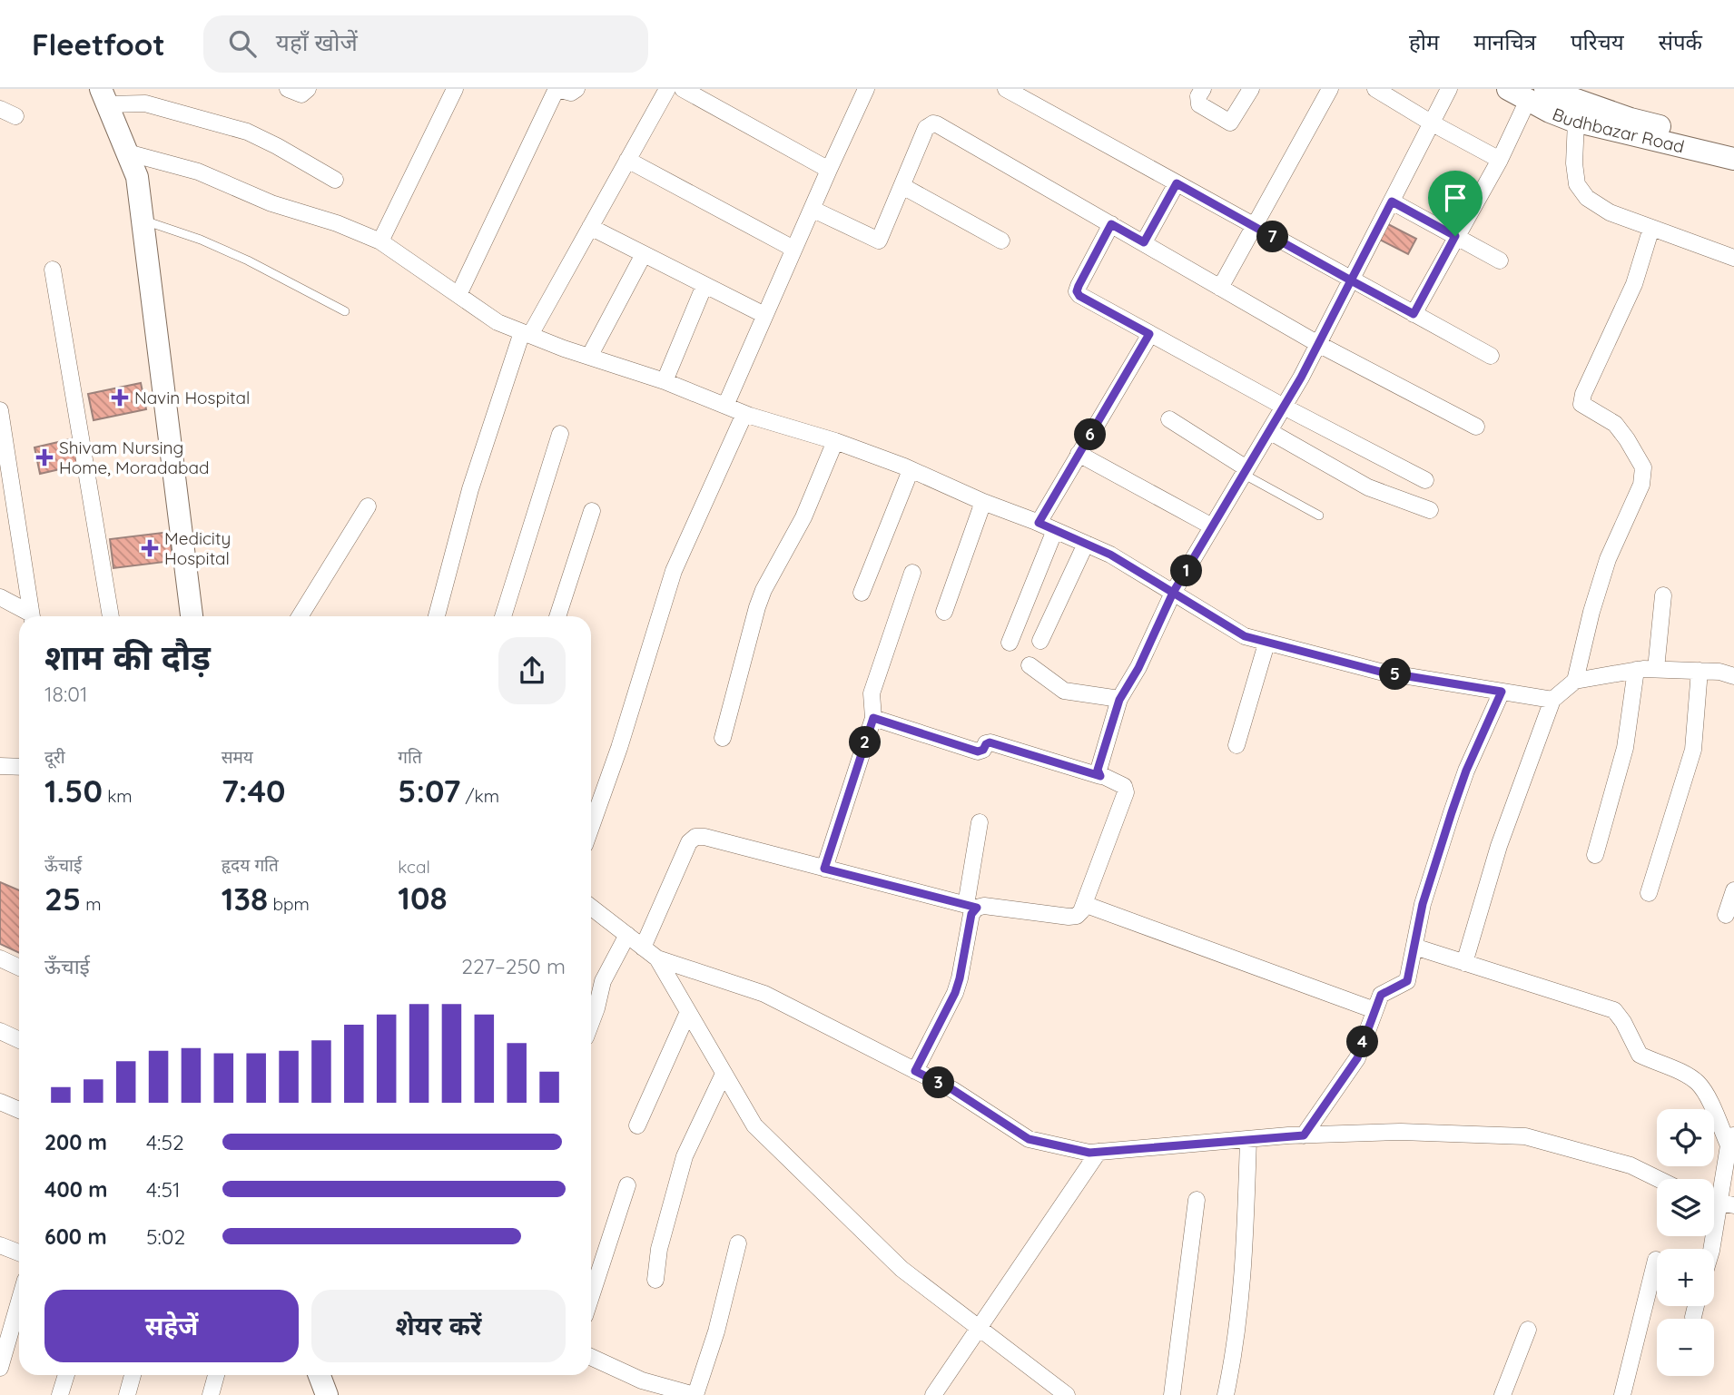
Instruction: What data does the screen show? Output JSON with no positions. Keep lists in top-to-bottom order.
{
  "streets": {
    "main road": ["Budhbazar Road"]
  },
  "places": {
    "health": ["Navin Hospital", "Shivam Nursing Home, Moradabad", "Medicity Hospital"]
  },
  "page": {
    "header": "Fleetfoot",
    "search": "यहाँ खोजें",
    "nav": [
      "होम",
      "मानचित्र",
      "परिचय",
      "संपर्क"
    ],
    "pins": [
      "7",
      "6",
      "1",
      "5",
      "2",
      "4",
      "3"
    ],
    "heading": ["शाम की दौड़", "18:01"],
    "stats": [
      ["दूरी", "1.50 km"],
      ["समय", "7:40"],
      ["गति", "5:07 /km"],
      ["ऊँचाई", "25 m"],
      ["हृदय गति", "138 bpm"],
      ["kcal", "108"]
    ],
    "chart": ["ऊँचाई", "227–250 m"],
    "map_buttons": ["+", "−"],
    "list": [
      {
        "name": "200 m",
        "note": "4:52"
      },
      {
        "name": "400 m",
        "note": "4:51"
      },
      {
        "name": "600 m",
        "note": "5:02"
      }
    ],
    "buttons": ["सहेजें", "शेयर करें"]
  }
}
